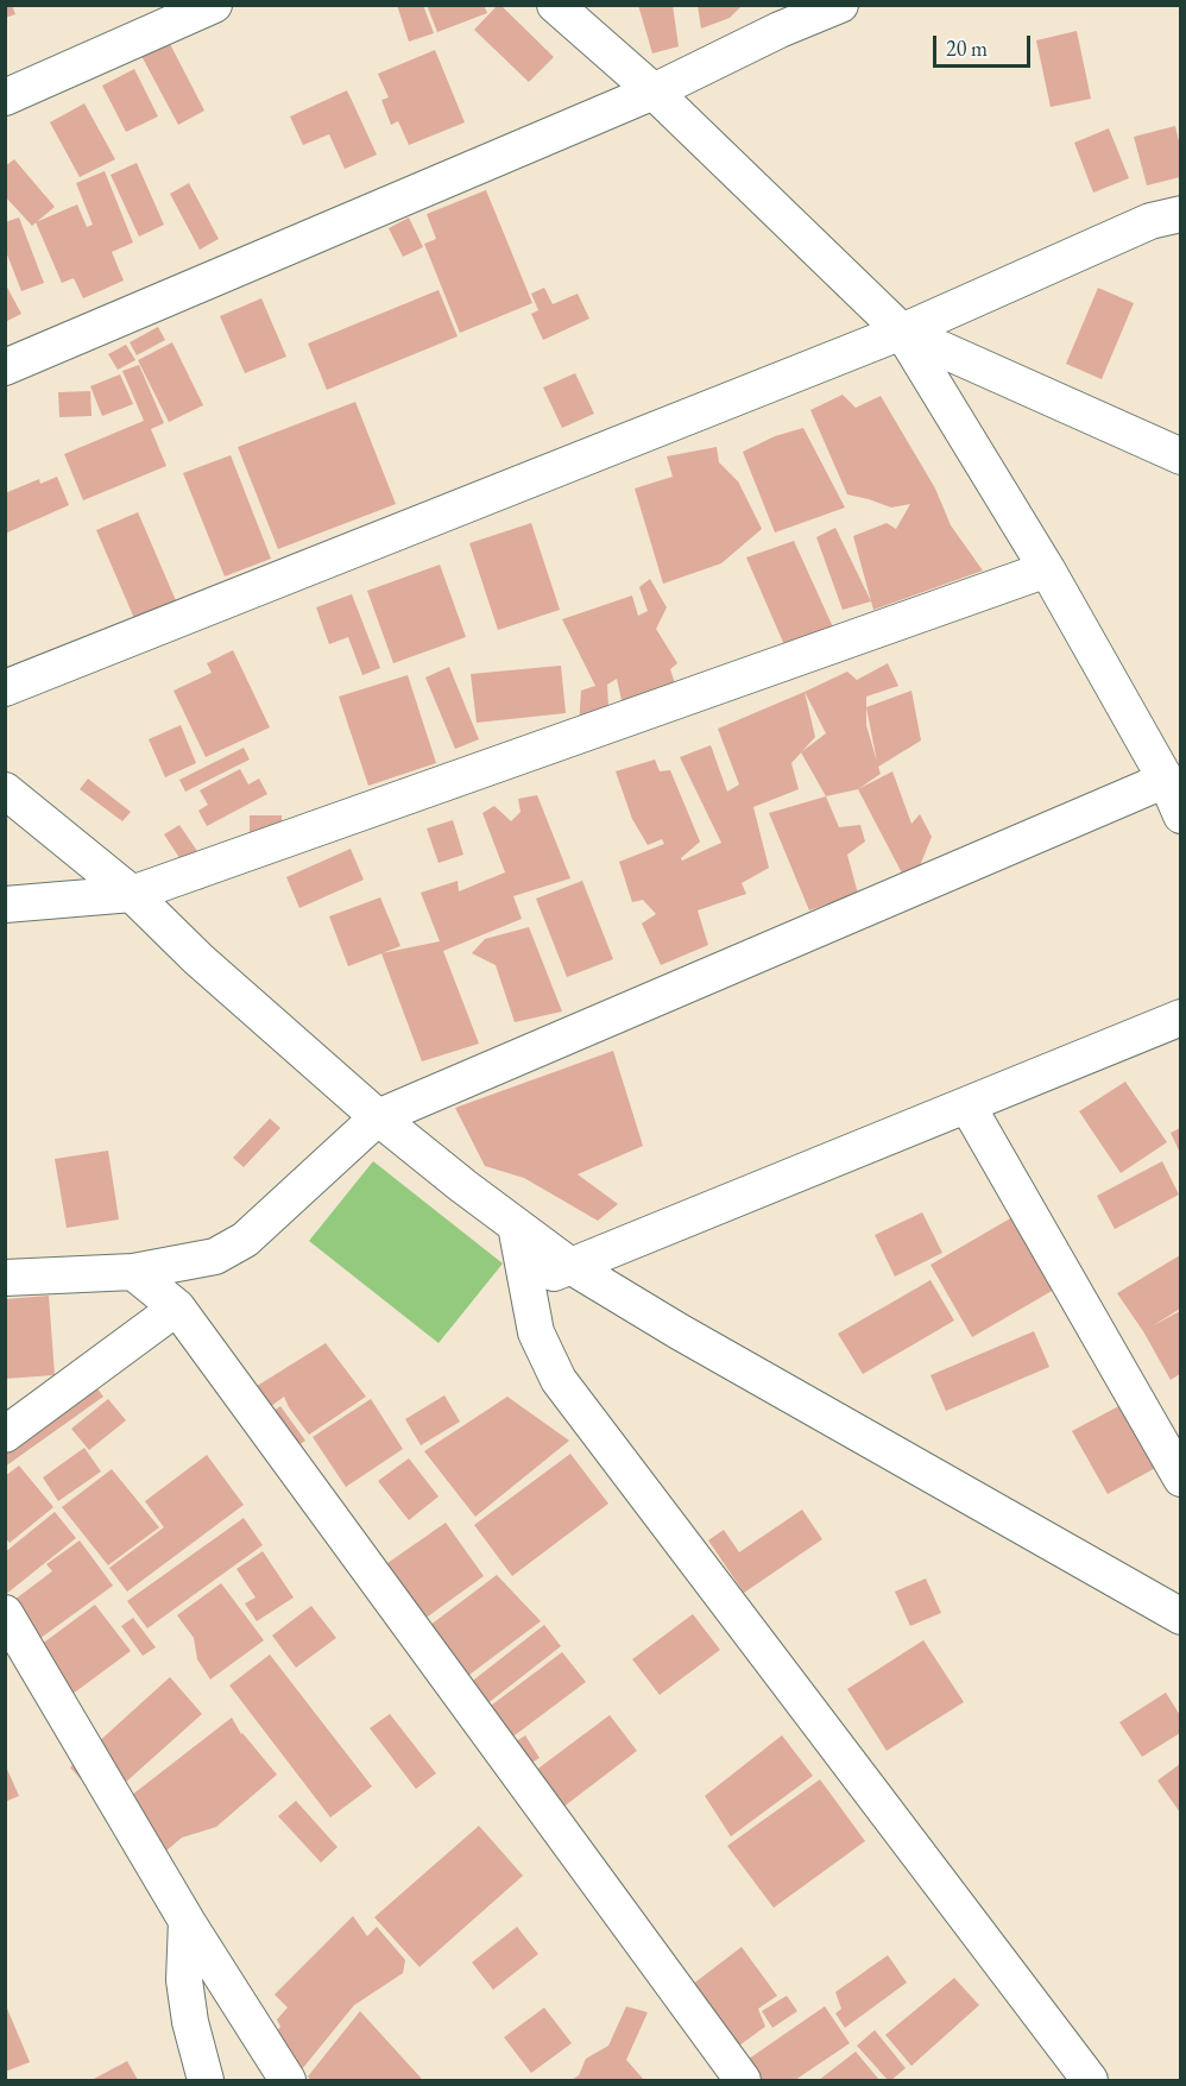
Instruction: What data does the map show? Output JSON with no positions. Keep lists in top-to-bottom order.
{
  "scale_bar": "20 m"
}
